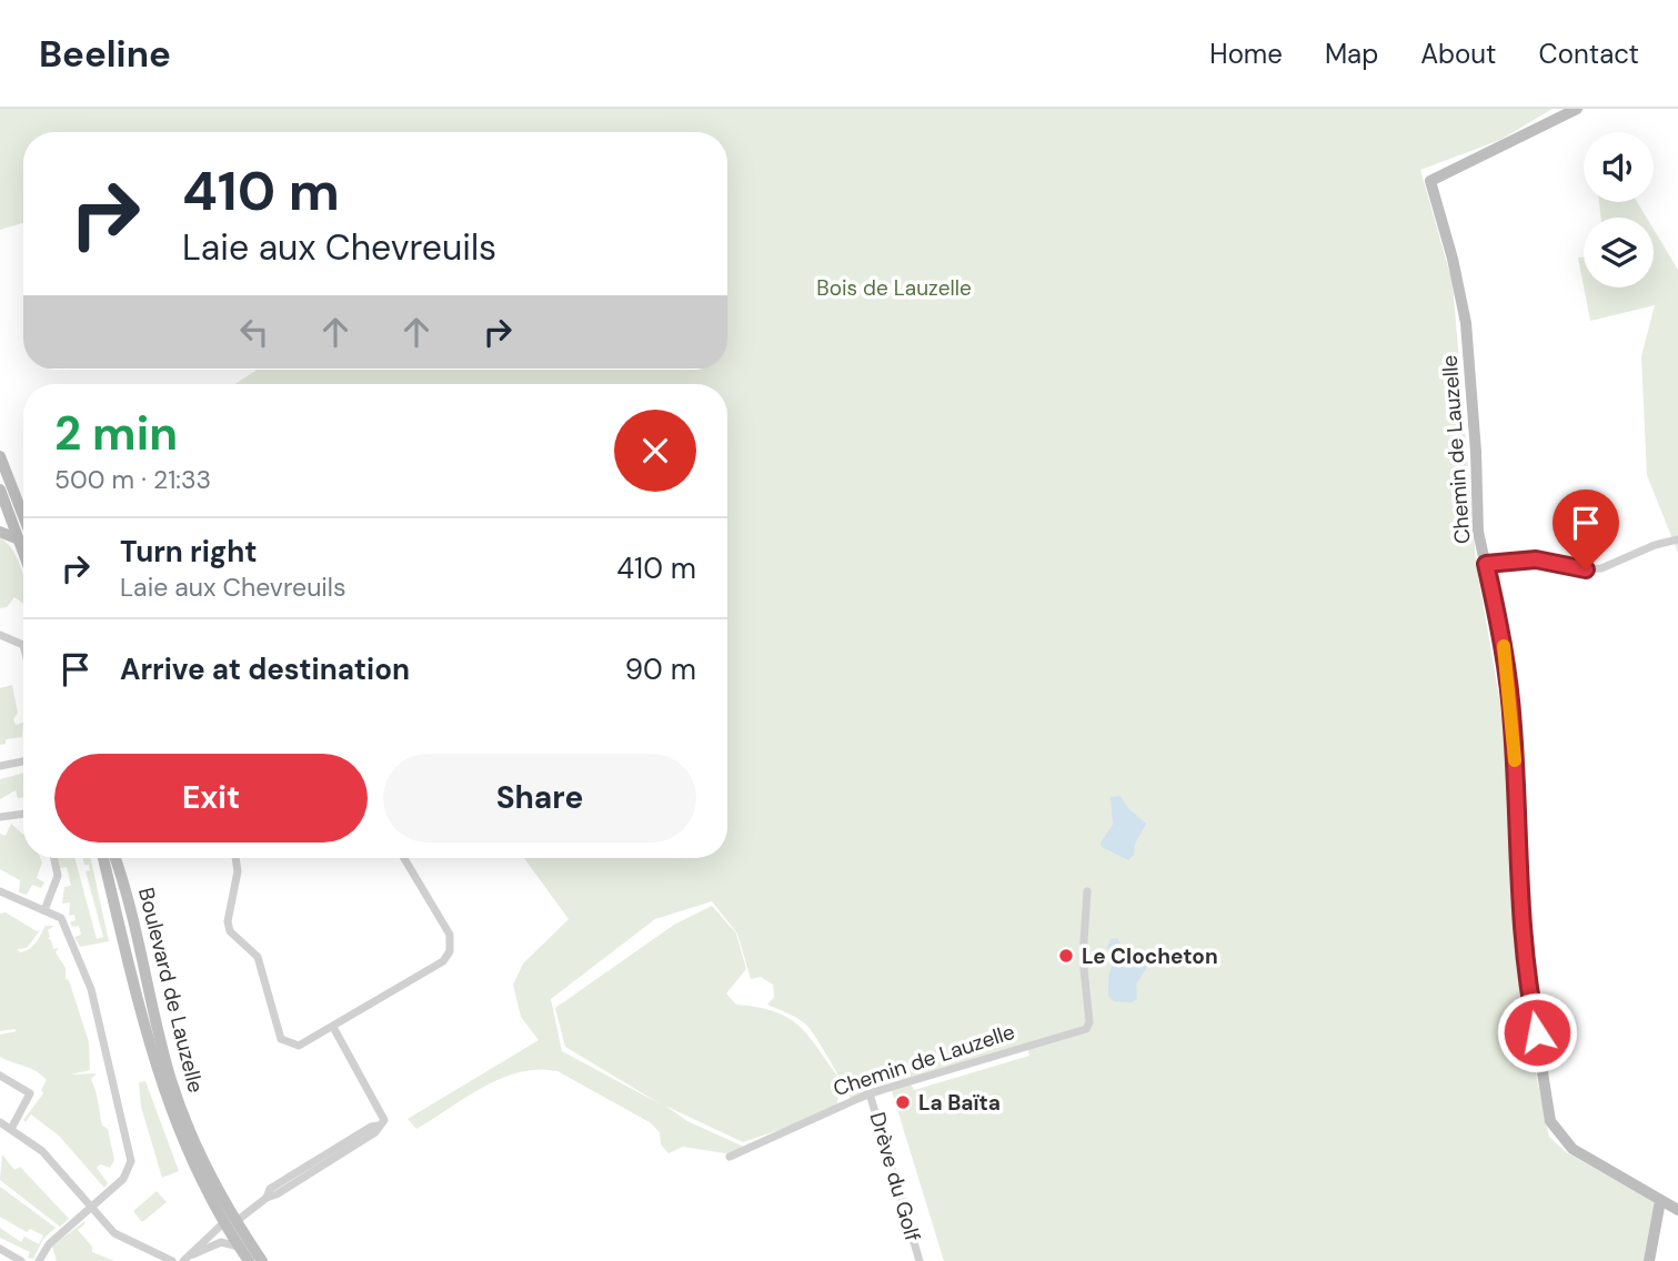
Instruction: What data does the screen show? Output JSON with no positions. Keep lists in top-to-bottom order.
{
  "streets": {
    "street": ["Chemin de Lauzelle", "Boulevard de Lauzelle", "Drève du Golf"]
  },
  "crossings": [
    ["Chemin de Lauzelle", "Drève du Golf"]
  ],
  "parks": ["Bois de Lauzelle"],
  "places": ["Le Clocheton", "La Baïta"],
  "page": {
    "header": "Beeline",
    "nav": [
      "Home",
      "Map",
      "About",
      "Contact"
    ],
    "turn": ["410 m", "Laie aux Chevreuils"],
    "heading": ["2 min", "500 m · 21:33"],
    "list": [
      {
        "name": "Turn right",
        "note": "Laie aux Chevreuils",
        "value": "410 m"
      },
      {
        "name": "Arrive at destination",
        "value": "90 m"
      }
    ],
    "buttons": ["Exit", "Share"]
  }
}
